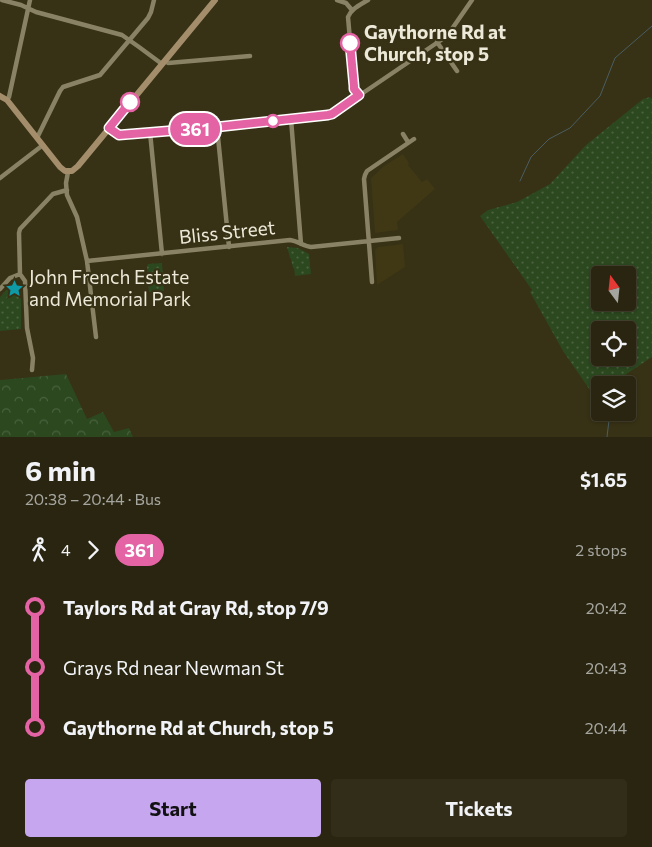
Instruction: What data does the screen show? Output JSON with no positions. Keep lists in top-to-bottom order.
{
  "streets": {
    "street": ["Bliss Street"]
  },
  "places": {
    "other": ["Gaythorne Rd at Church, stop 5"],
    "place": ["John French Estate and Memorial Park"]
  },
  "lines": ["bus line 361"],
  "north": "top",
  "page": {
    "on_map": "361",
    "heading": ["6 min", "20:38 – 20:44 · Bus", "$1.65"],
    "legs": ["4", "361", "2 stops"],
    "list": [
      {
        "name": "Taylors Rd at Gray Rd, stop 7/9",
        "value": "20:42"
      },
      {
        "name": "Grays Rd near Newman St",
        "value": "20:43"
      },
      {
        "name": "Gaythorne Rd at Church, stop 5",
        "value": "20:44"
      }
    ],
    "buttons": ["Start", "Tickets"]
  }
}
